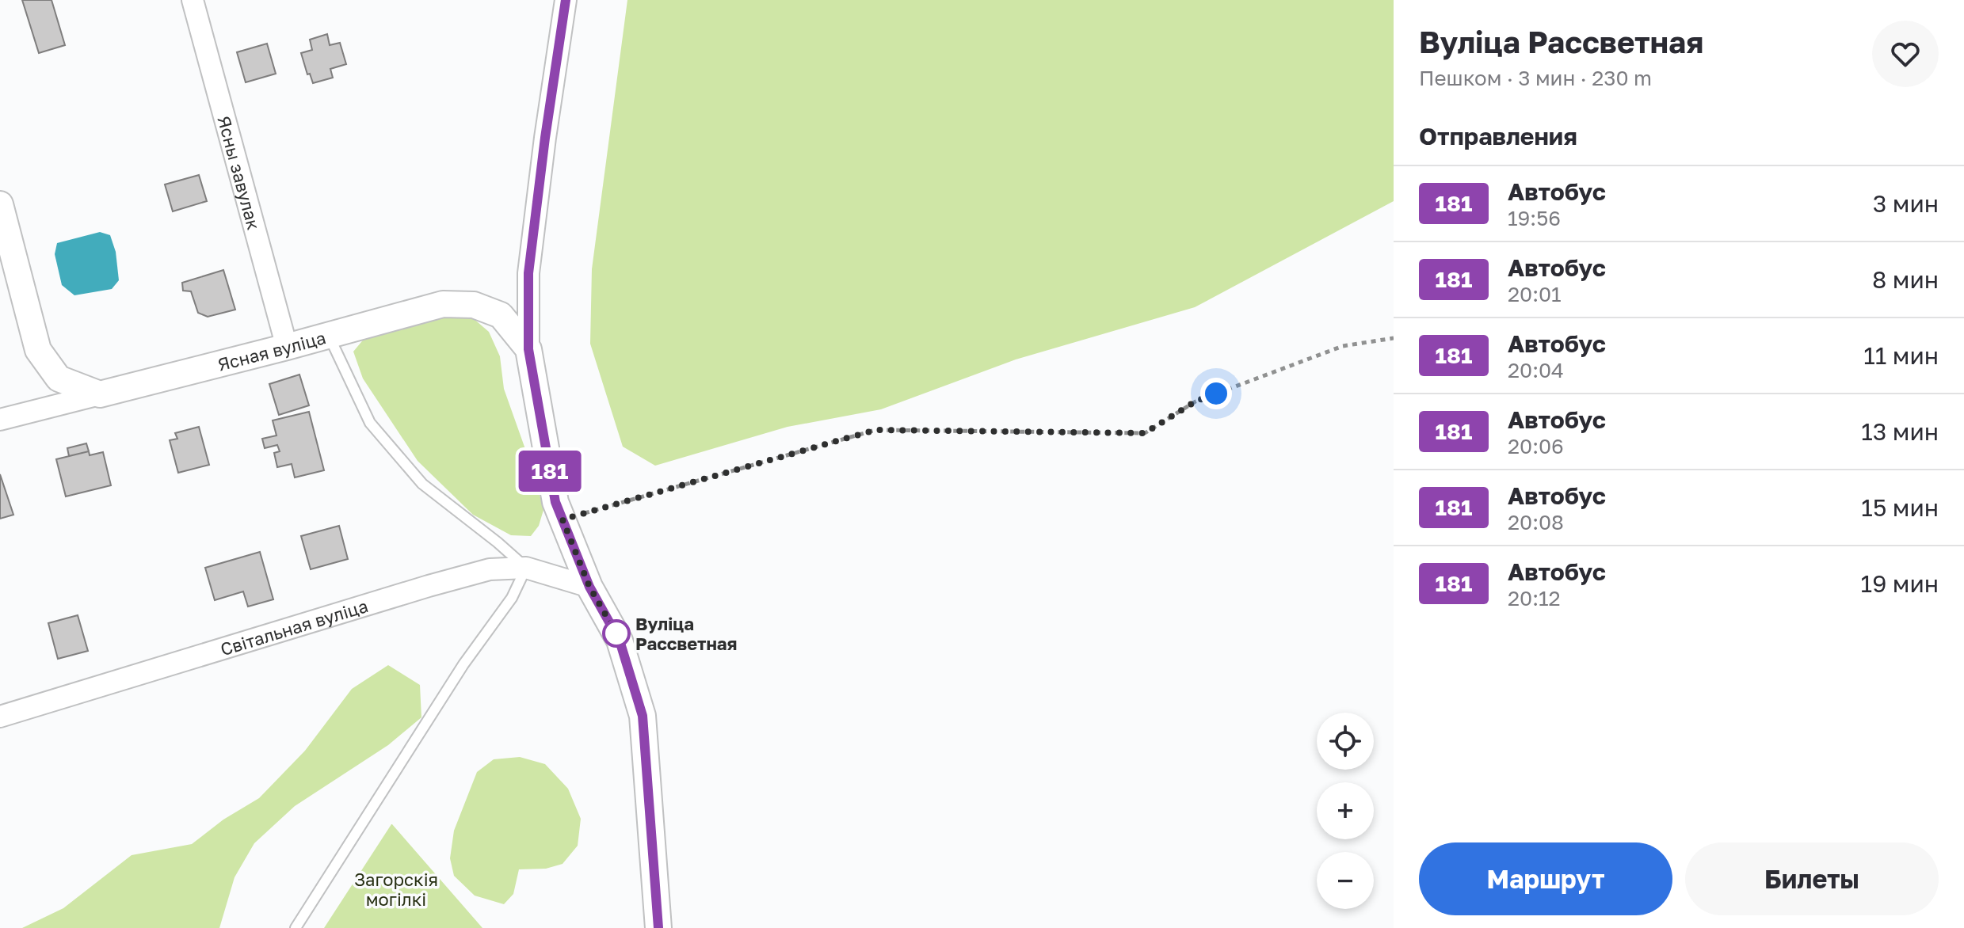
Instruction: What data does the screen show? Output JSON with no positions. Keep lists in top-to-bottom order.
{
  "streets": {
    "street": ["Ясны завулак", "Ясная вуліца", "Світальная вуліца"]
  },
  "crossings": [
    ["Ясны завулак", "Ясная вуліца"]
  ],
  "parks": ["Загорскія могілкі"],
  "places": ["Вуліца Рассветная"],
  "lines": ["bus line 181"],
  "page": {
    "on_map": "181",
    "heading": [
      ["Вуліца Рассветная", "Пешком · 3 мин · 230 m"],
      "Отправления"
    ],
    "list": [
      {
        "mark": "181",
        "name": "Автобус",
        "note": "19:56",
        "value": "3 мин"
      },
      {
        "mark": "181",
        "name": "Автобус",
        "note": "20:01",
        "value": "8 мин"
      },
      {
        "mark": "181",
        "name": "Автобус",
        "note": "20:04",
        "value": "11 мин"
      },
      {
        "mark": "181",
        "name": "Автобус",
        "note": "20:06",
        "value": "13 мин"
      },
      {
        "mark": "181",
        "name": "Автобус",
        "note": "20:08",
        "value": "15 мин"
      },
      {
        "mark": "181",
        "name": "Автобус",
        "note": "20:12",
        "value": "19 мин"
      }
    ],
    "map_buttons": ["+", "−"],
    "buttons": ["Маршрут", "Билеты"]
  }
}
